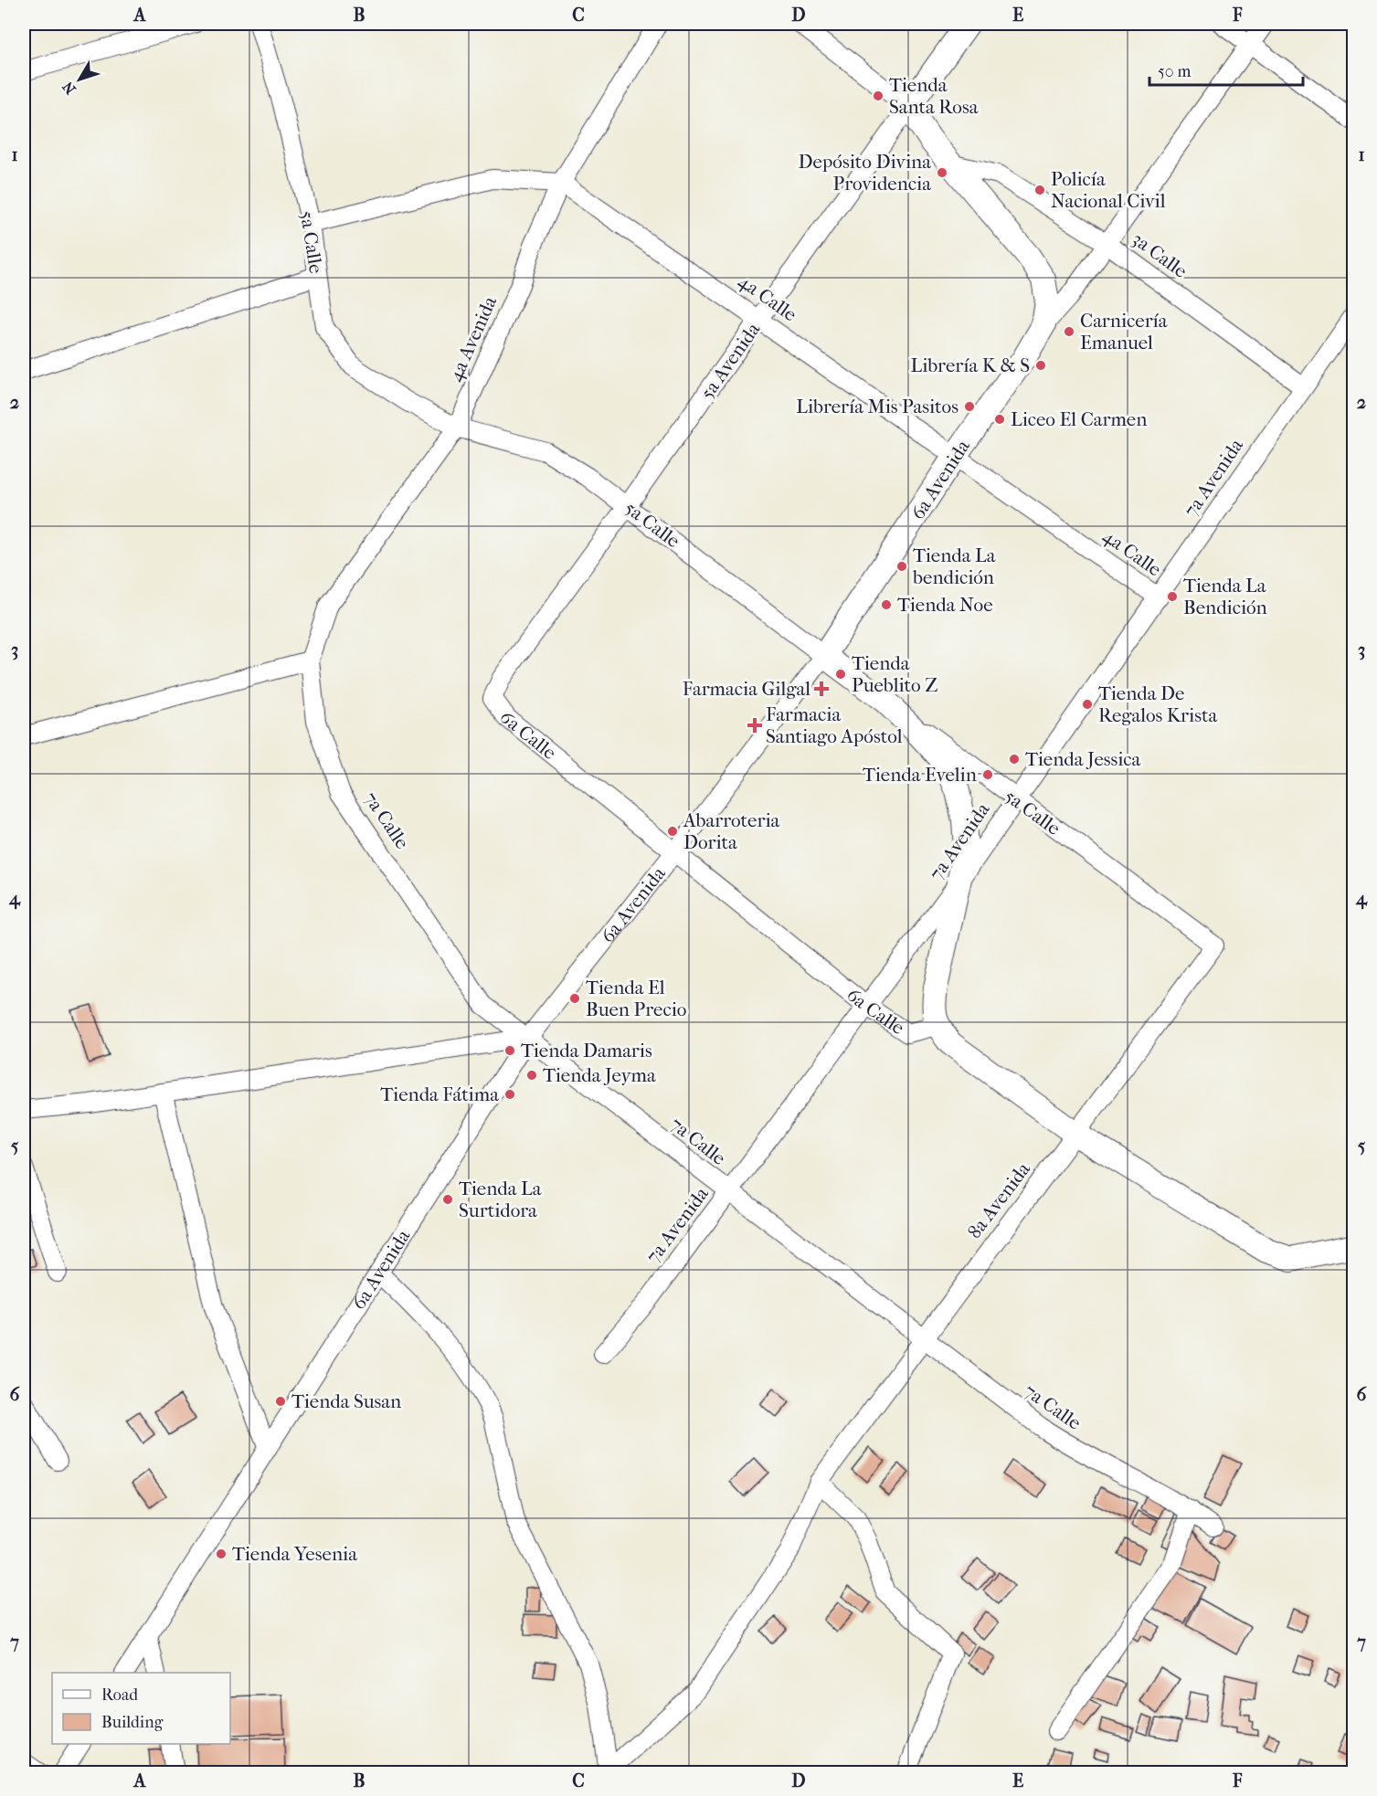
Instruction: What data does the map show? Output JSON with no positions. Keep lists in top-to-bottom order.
{
  "streets": {
    "street": [
      "5a Calle",
      "3a Calle",
      "4a Calle",
      "4a Avenida",
      "5a Avenida",
      "7a Avenida",
      "6a Avenida",
      "6a Calle",
      "7a Calle",
      "8a Avenida"
    ]
  },
  "crossings": [
    ["5a Calle", "4a Avenida"],
    ["5a Calle", "5a Avenida"],
    ["5a Calle", "7a Avenida"],
    ["5a Calle", "6a Avenida"],
    ["5a Calle", "8a Avenida"],
    ["3a Calle", "7a Avenida"],
    ["3a Calle", "6a Avenida"],
    ["4a Calle", "4a Avenida"],
    ["4a Calle", "5a Avenida"],
    ["4a Calle", "7a Avenida"],
    ["4a Calle", "6a Avenida"],
    ["4a Avenida", "7a Calle"],
    ["5a Avenida", "6a Calle"],
    ["7a Avenida", "6a Calle"],
    ["7a Avenida", "7a Calle"],
    ["6a Avenida", "6a Calle"],
    ["6a Avenida", "7a Calle"],
    ["6a Calle", "8a Avenida"],
    ["7a Calle", "8a Avenida"]
  ],
  "places": {
    "other": [
      "Tienda Santa Rosa",
      "Depósito Divina Providencia",
      "Policía Nacional Civil",
      "Carnicería Emanuel",
      "Librería K & S",
      "Librería Mis Pasitos",
      "Liceo El Carmen",
      "Tienda La bendición",
      "Tienda La Bendición",
      "Tienda Noe",
      "Tienda Pueblito Z",
      "Tienda De Regalos Krista",
      "Tienda Jessica",
      "Tienda Evelin",
      "Abarroteria Dorita",
      "Tienda El Buen Precio",
      "Tienda Damaris",
      "Tienda Jeyma",
      "Tienda Fátima",
      "Tienda La Surtidora",
      "Tienda Susan",
      "Tienda Yesenia"
    ],
    "health": ["Farmacia Gilgal", "Farmacia Santiago Apóstol"]
  },
  "legend": ["Road", "Building"],
  "scale_bar": "50 m",
  "north": "bottom left",
  "grid": {
    "columns": [
      "A",
      "B",
      "C",
      "D",
      "E",
      "F"
    ],
    "rows": [
      "1",
      "2",
      "3",
      "4",
      "5",
      "6",
      "7"
    ]
  }
}
